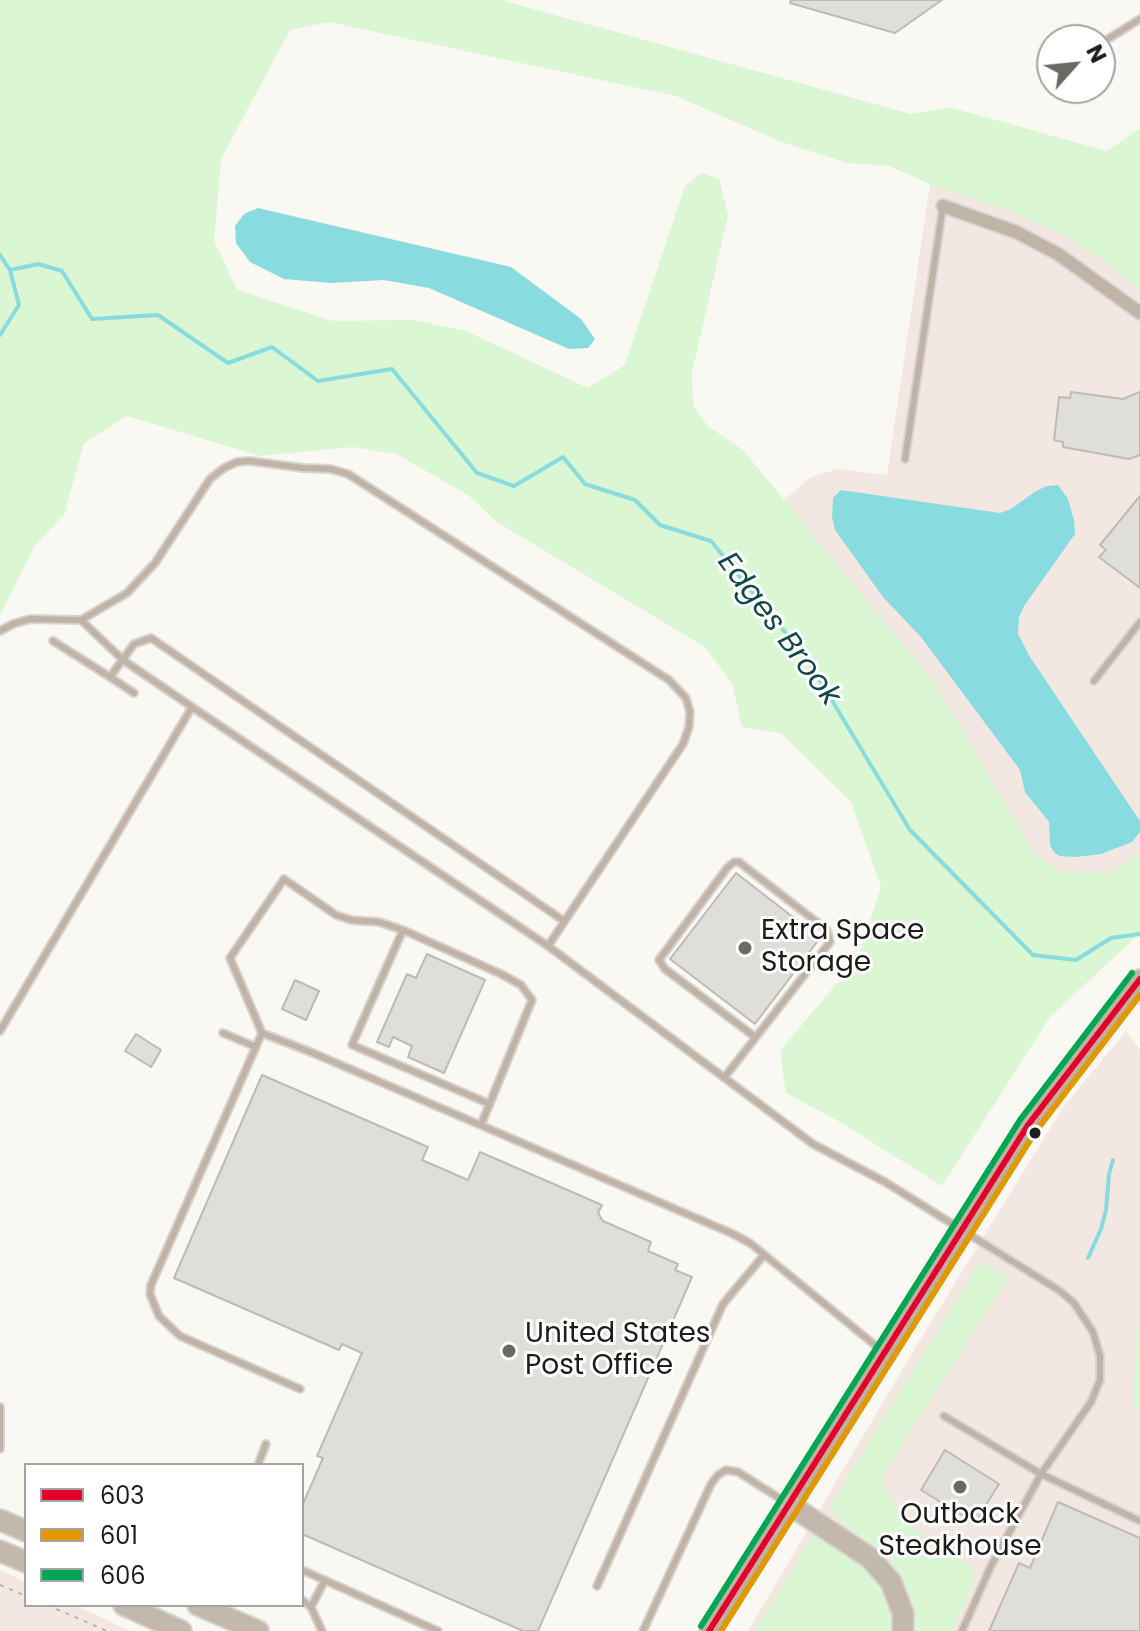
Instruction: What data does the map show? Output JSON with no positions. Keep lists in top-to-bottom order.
{
  "water": ["Edges Brook"],
  "places": ["Extra Space Storage", "United States Post Office", "Outback Steakhouse"],
  "lines": ["transit line 606", "transit line 603", "transit line 601"],
  "legend": ["603", "601", "606"],
  "north": "top right"
}
